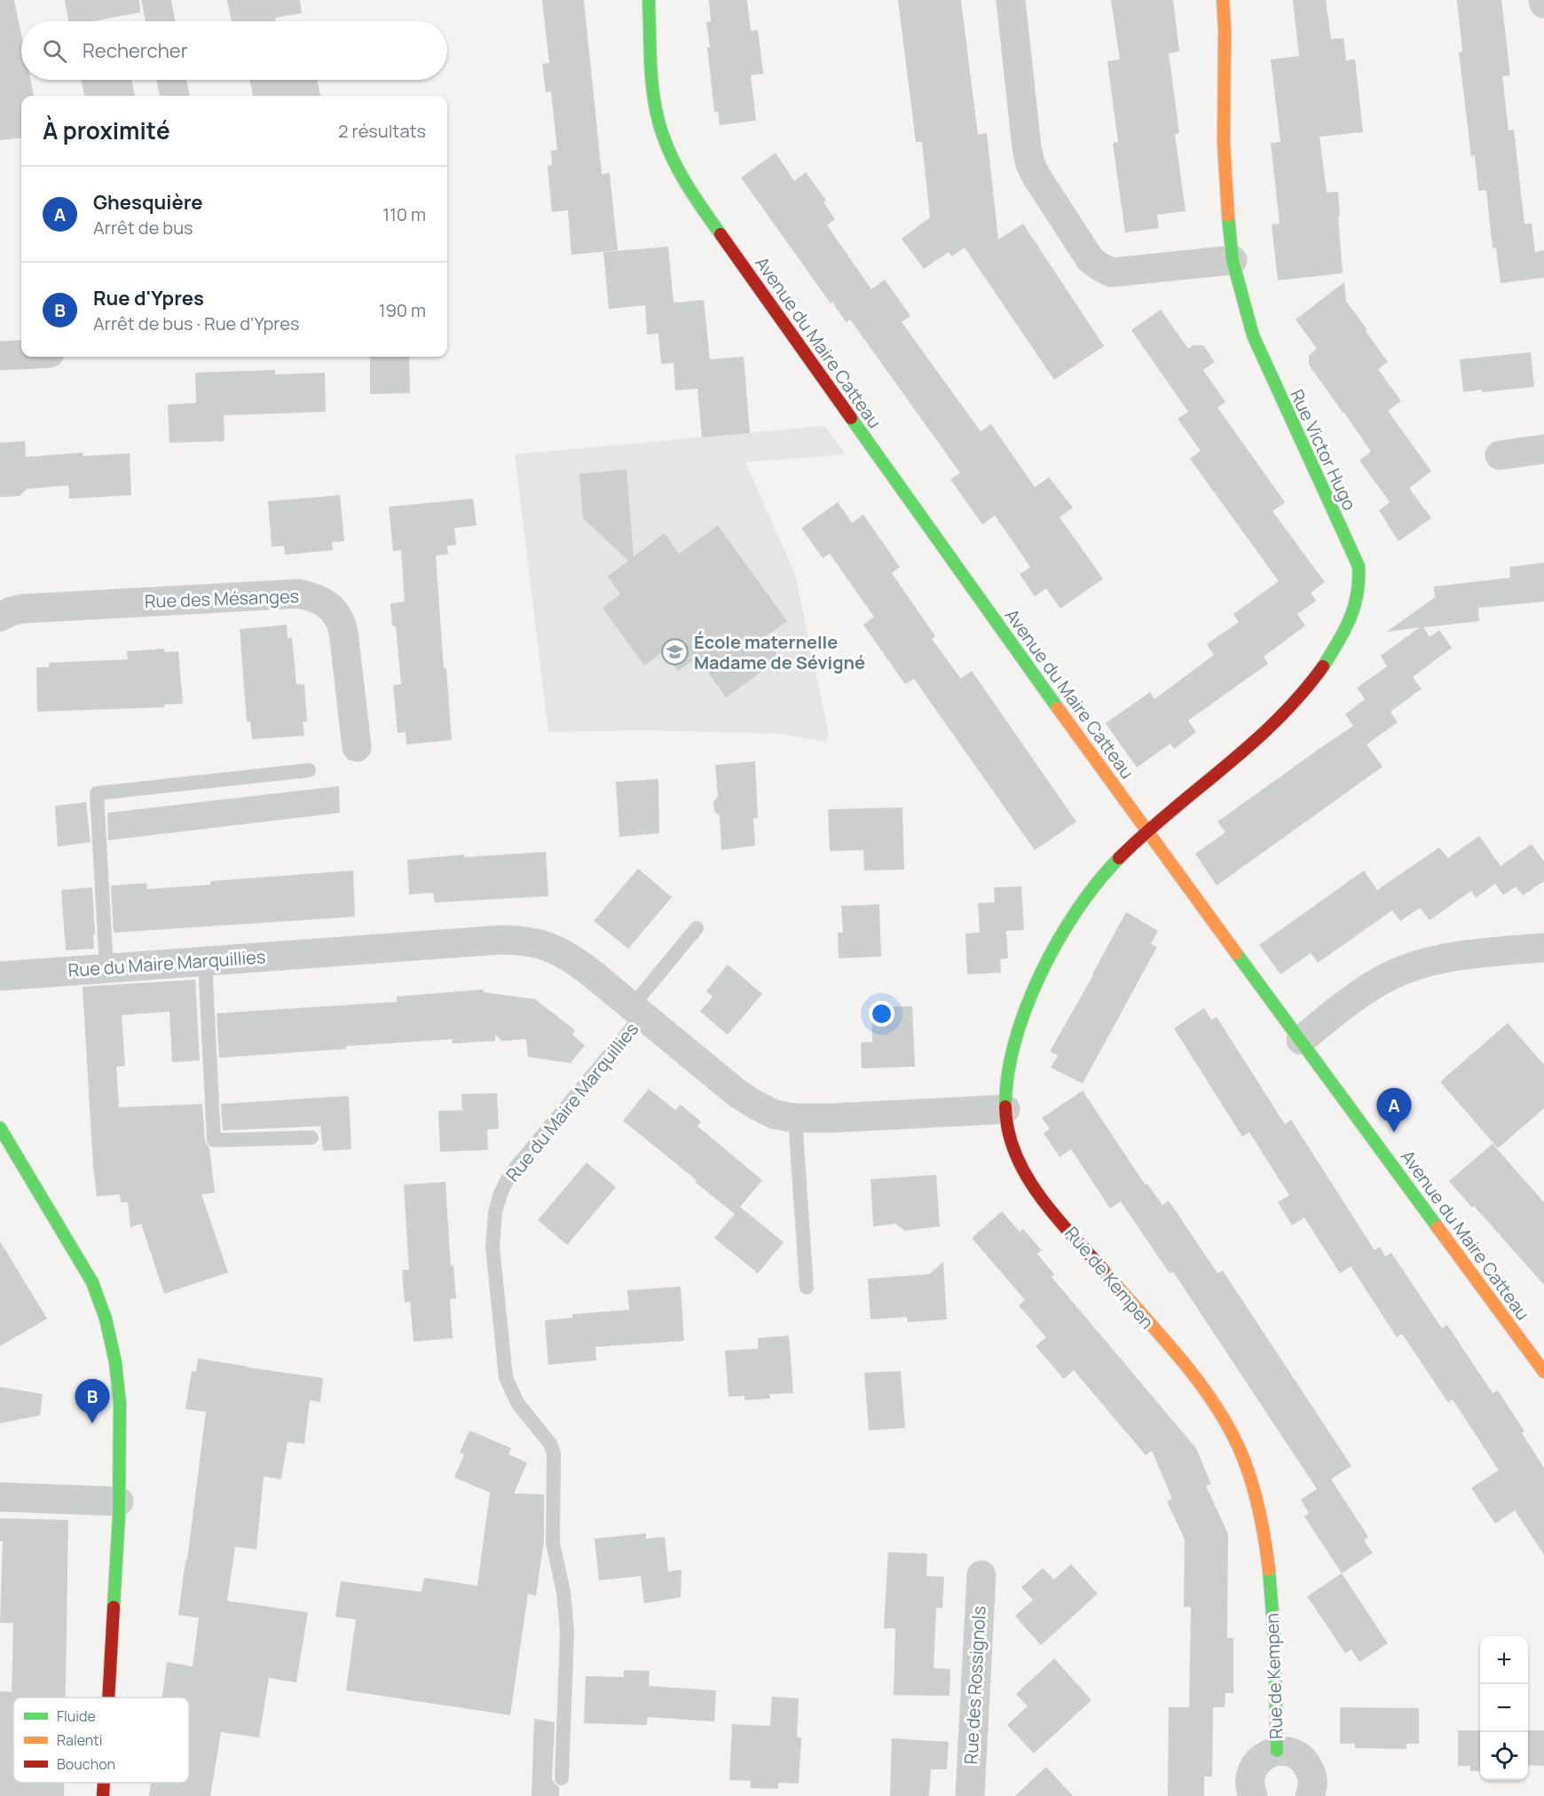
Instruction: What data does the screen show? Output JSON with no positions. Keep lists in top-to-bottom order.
{
  "streets": {
    "street": [
      "Avenue du Maire Catteau",
      "Rue Victor Hugo",
      "Rue des Mésanges",
      "Rue du Maire Marquillies",
      "Rue de Kempen",
      "Rue des Rossignols"
    ]
  },
  "crossings": [
    ["Avenue du Maire Catteau", "Rue Victor Hugo"],
    ["Avenue du Maire Catteau", "Rue de Kempen"],
    ["Rue Victor Hugo", "Rue de Kempen"],
    ["Rue du Maire Marquillies", "Rue de Kempen"]
  ],
  "places": {
    "school or university": ["École maternelle Madame de Sévigné"]
  },
  "legend": ["Fluide", "Ralenti", "Bouchon"],
  "page": {
    "search": "Rechercher",
    "heading": ["À proximité", "2 résultats"],
    "list": [
      {
        "mark": "A",
        "name": "Ghesquière",
        "note": "Arrêt de bus",
        "value": "110 m"
      },
      {
        "mark": "B",
        "name": "Rue d'Ypres",
        "note": "Arrêt de bus · Rue d'Ypres",
        "value": "190 m"
      }
    ],
    "pins": ["A", "B"],
    "map_buttons": ["+", "−"]
  }
}
